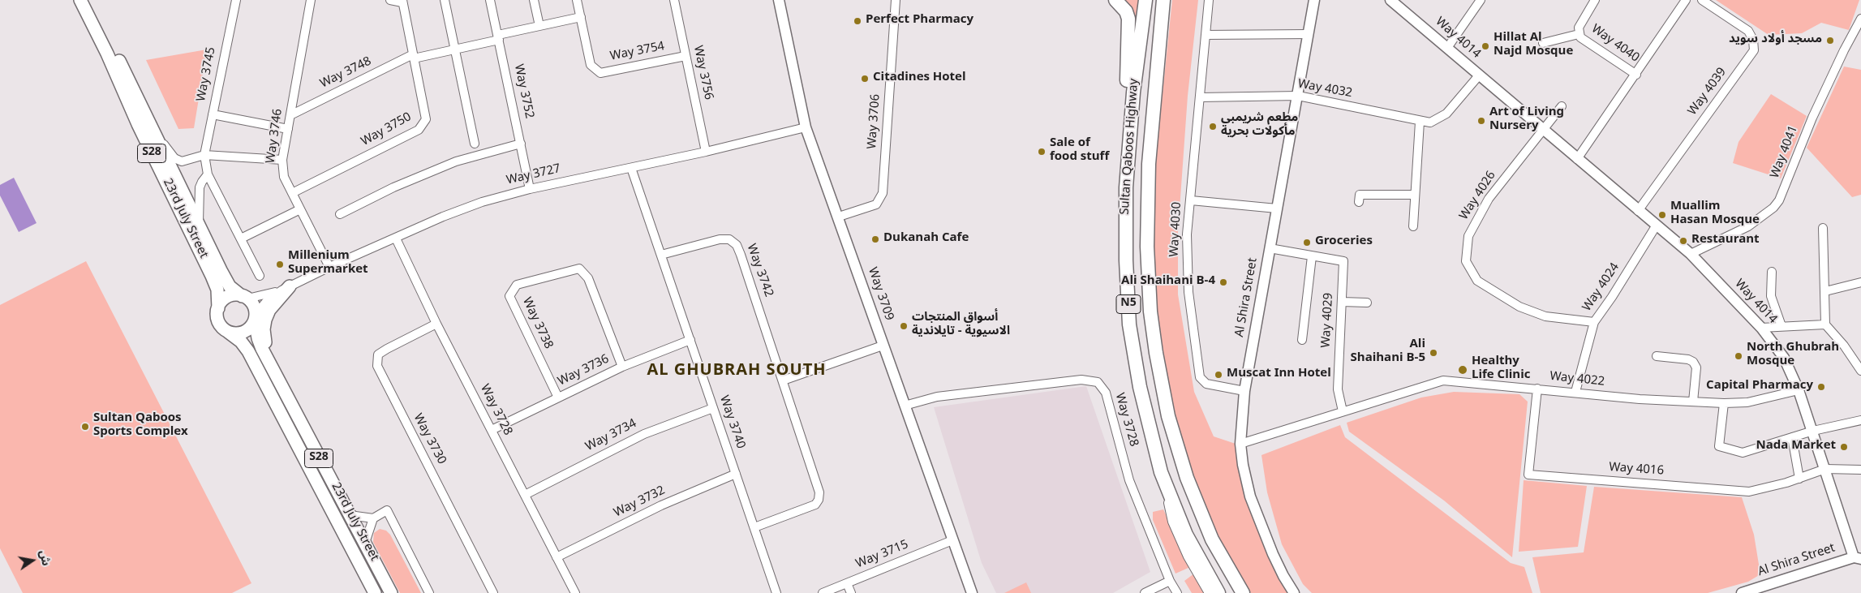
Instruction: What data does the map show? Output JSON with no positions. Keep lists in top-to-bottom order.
{
  "streets": {
    "highway": ["Sultan Qaboos Highway", "N5"],
    "main road": ["S28", "23rd July Street"],
    "street": [
      "Way 4014",
      "Way 4040",
      "Way 3754",
      "Way 3756",
      "Way 3748",
      "Way 3745",
      "Way 4032",
      "Way 3752",
      "Way 4039",
      "Way 3706",
      "Way 3750",
      "Way 3746",
      "Way 4041",
      "Way 3727",
      "Way 4026",
      "Way 4030",
      "Way 3742",
      "Way 4024",
      "Way 3709",
      "Al Shira Street",
      "Way 4029",
      "Way 3738",
      "Way 3736",
      "Way 4022",
      "Way 3728",
      "Way 3740",
      "Way 3734",
      "Way 3730",
      "Way 4016",
      "Way 3732",
      "Way 3715"
    ]
  },
  "crossings": [
    ["Way 4014", "Way 4032"],
    ["Way 4014", "Way 4039"],
    ["Way 4014", "Way 4041"],
    ["Way 4014", "Way 4026"],
    ["Way 4014", "Way 4024"],
    ["Way 4014", "Al Shira Street"],
    ["Way 4014", "Way 4022"],
    ["Way 4014", "Way 4016"],
    ["Way 3754", "Way 3756"],
    ["Way 3754", "Way 3748"],
    ["Way 3756", "Way 3727"],
    ["Way 3748", "Way 3752"],
    ["Way 3748", "Way 3750"],
    ["Way 3748", "Way 3746"],
    ["Way 4032", "Way 4030"],
    ["Way 4032", "Al Shira Street"],
    ["Way 3752", "Way 3727"],
    ["Way 3706", "Way 3709"],
    ["Way 3750", "Way 3746"],
    ["Way 3746", "Way 3727"],
    ["S28", "Way 3727"],
    ["S28", "23rd July Street"],
    ["Way 3727", "23rd July Street"],
    ["Way 3727", "Way 3709"],
    ["Way 3727", "Way 3728"],
    ["Way 3727", "Way 3740"],
    ["Way 4026", "Way 4024"],
    ["Way 4030", "Al Shira Street"],
    ["Way 3742", "Way 3740"],
    ["Way 4024", "Way 4022"],
    ["Way 3709", "Way 3728"],
    ["Way 3709", "Way 3715"],
    ["Al Shira Street", "Way 4029"],
    ["Al Shira Street", "Way 4022"],
    ["Way 4029", "Way 4022"],
    ["Way 3738", "Way 3736"],
    ["Way 3736", "Way 3728"],
    ["Way 3736", "Way 3740"],
    ["Way 4022", "Way 4016"],
    ["Way 3728", "Way 3734"],
    ["Way 3728", "Way 3730"],
    ["Way 3728", "Way 3732"],
    ["Way 3740", "Way 3734"],
    ["Way 3740", "Way 3732"]
  ],
  "districts": ["AL GHUBRAH SOUTH"],
  "places": [
    "Perfect Pharmacy",
    "مسجد أولاد سويد",
    "Hillat Al Najd Mosque",
    "Citadines Hotel",
    "Art of Living Nursery",
    "مطعم شريمبي مأكولات بحرية",
    "Sale of food stuff",
    "Muallim Hasan Mosque",
    "Dukanah Cafe",
    "Restaurant",
    "Groceries",
    "Millenium Supermarket",
    "Ali Shaihani B-4",
    "أسواق المنتجات الاسيوية - تايلاندية",
    "Ali Shaihani B-5",
    "North Ghubrah Mosque",
    "Healthy Life Clinic",
    "Muscat Inn Hotel",
    "Capital Pharmacy",
    "Sultan Qaboos Sports Complex",
    "Nada Market"
  ],
  "north": "right"
}
